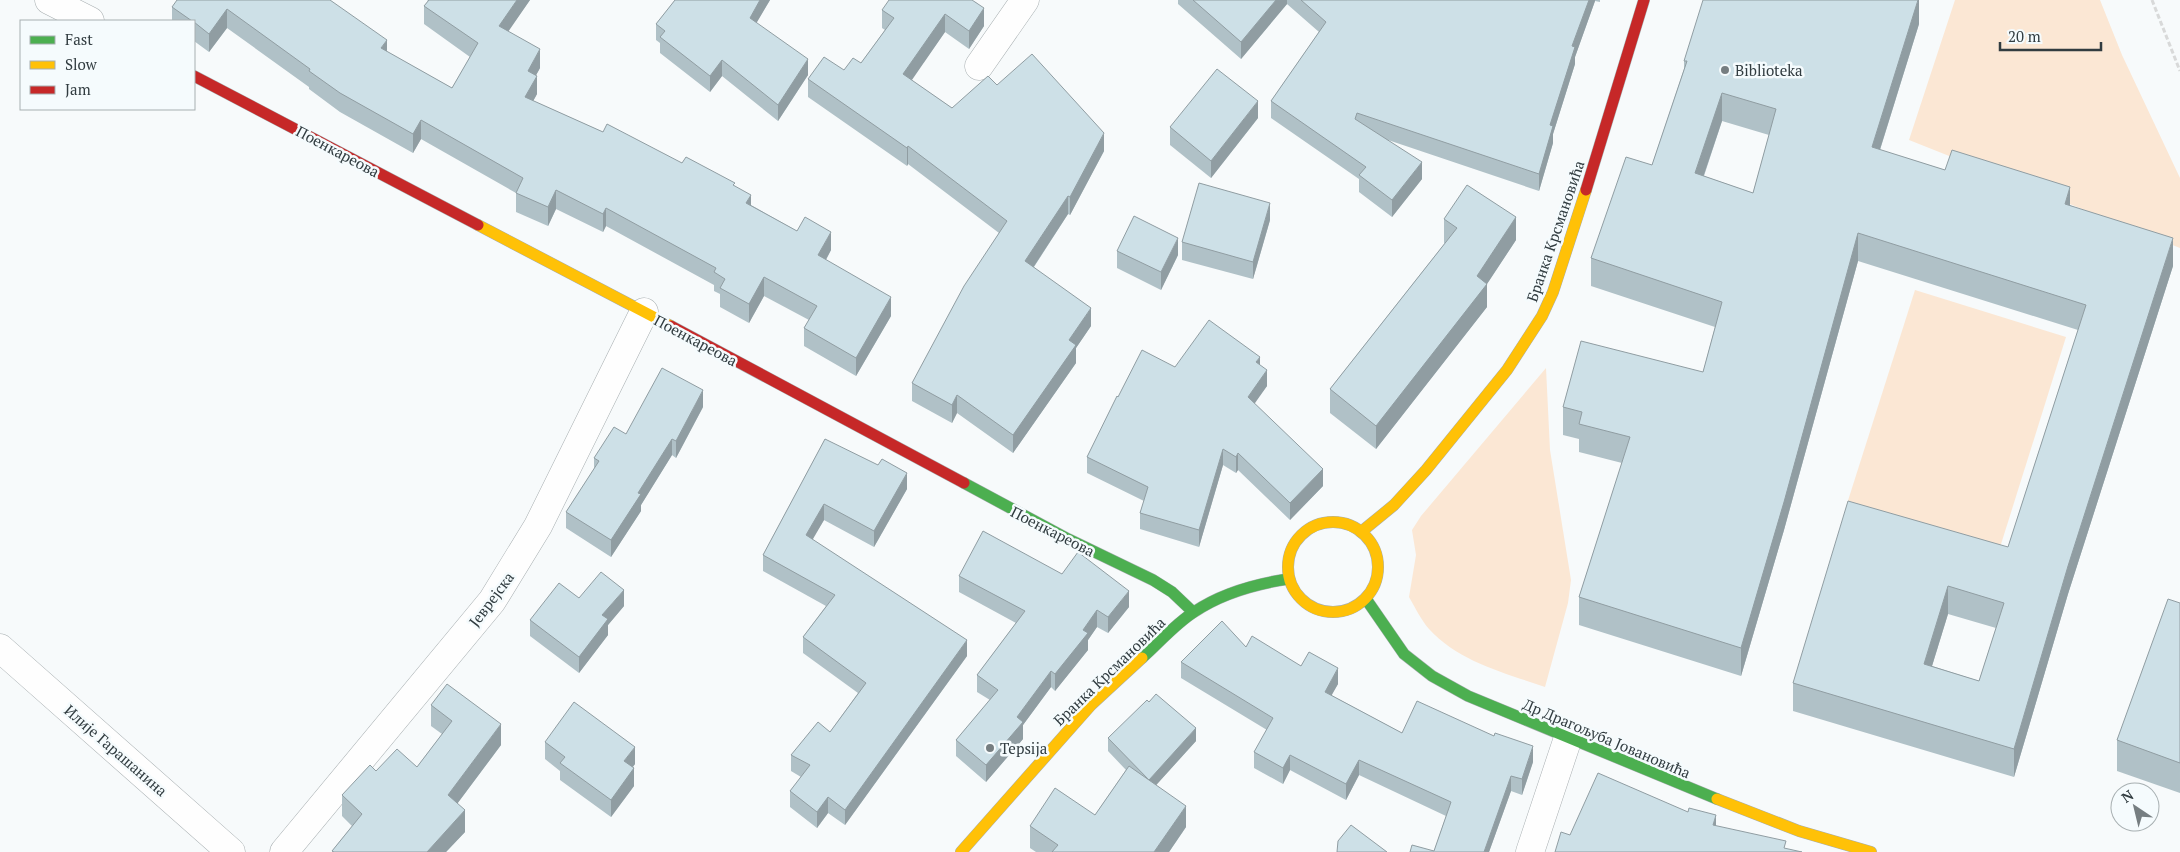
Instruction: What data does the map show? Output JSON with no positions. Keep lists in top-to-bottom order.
{
  "streets": {
    "street": [
      "Поенкареова",
      "Бранка Крсмановића",
      "Јеврејска",
      "Др Драгољуба Јовановића",
      "Илије Гарашанина"
    ]
  },
  "crossings": [
    ["Поенкареова", "Бранка Крсмановића"],
    ["Поенкареова", "Јеврејска"],
    ["Бранка Крсмановића", "Др Драгољуба Јовановића"]
  ],
  "places": ["Biblioteka", "Tepsija"],
  "legend": ["Fast", "Slow", "Jam"],
  "scale_bar": "20 m",
  "north": "top left"
}
